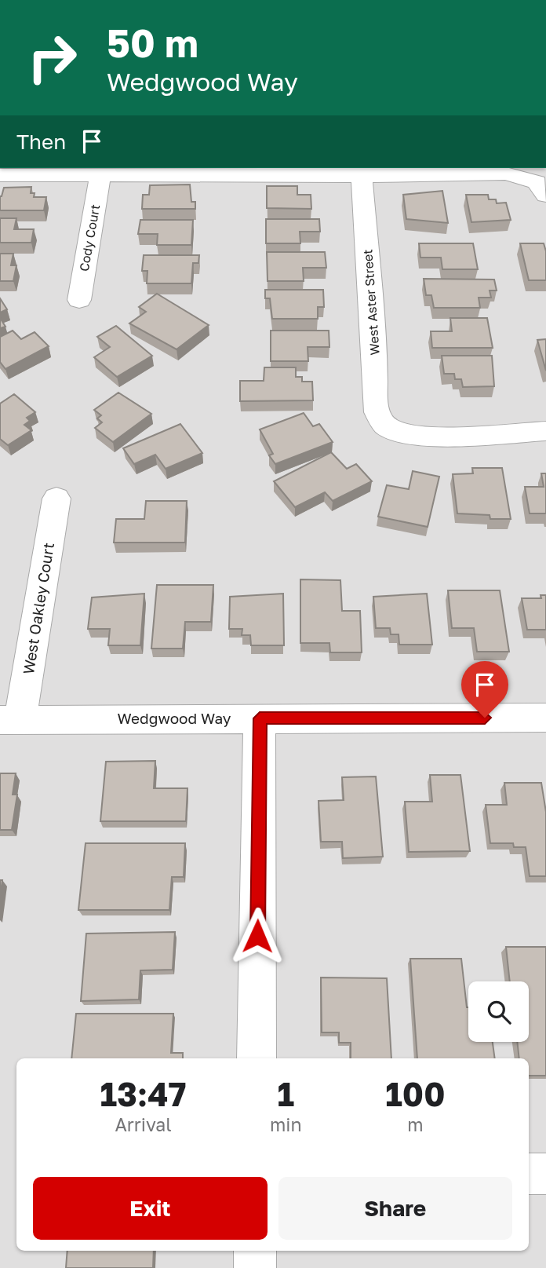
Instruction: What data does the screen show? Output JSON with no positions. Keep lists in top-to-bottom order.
{
  "streets": {
    "street": [
      "Cody Court",
      "West Aster Street",
      "West Oakley Court",
      "Wedgwood Way"
    ]
  },
  "crossings": [
    ["West Oakley Court", "Wedgwood Way"]
  ],
  "page": {
    "turn": ["50 m", "Wedgwood Way"],
    "then": "Then",
    "eta": [
      "13:47",
      "Arrival",
      "1",
      "min",
      "100",
      "m"
    ],
    "buttons": ["Exit", "Share"]
  }
}
